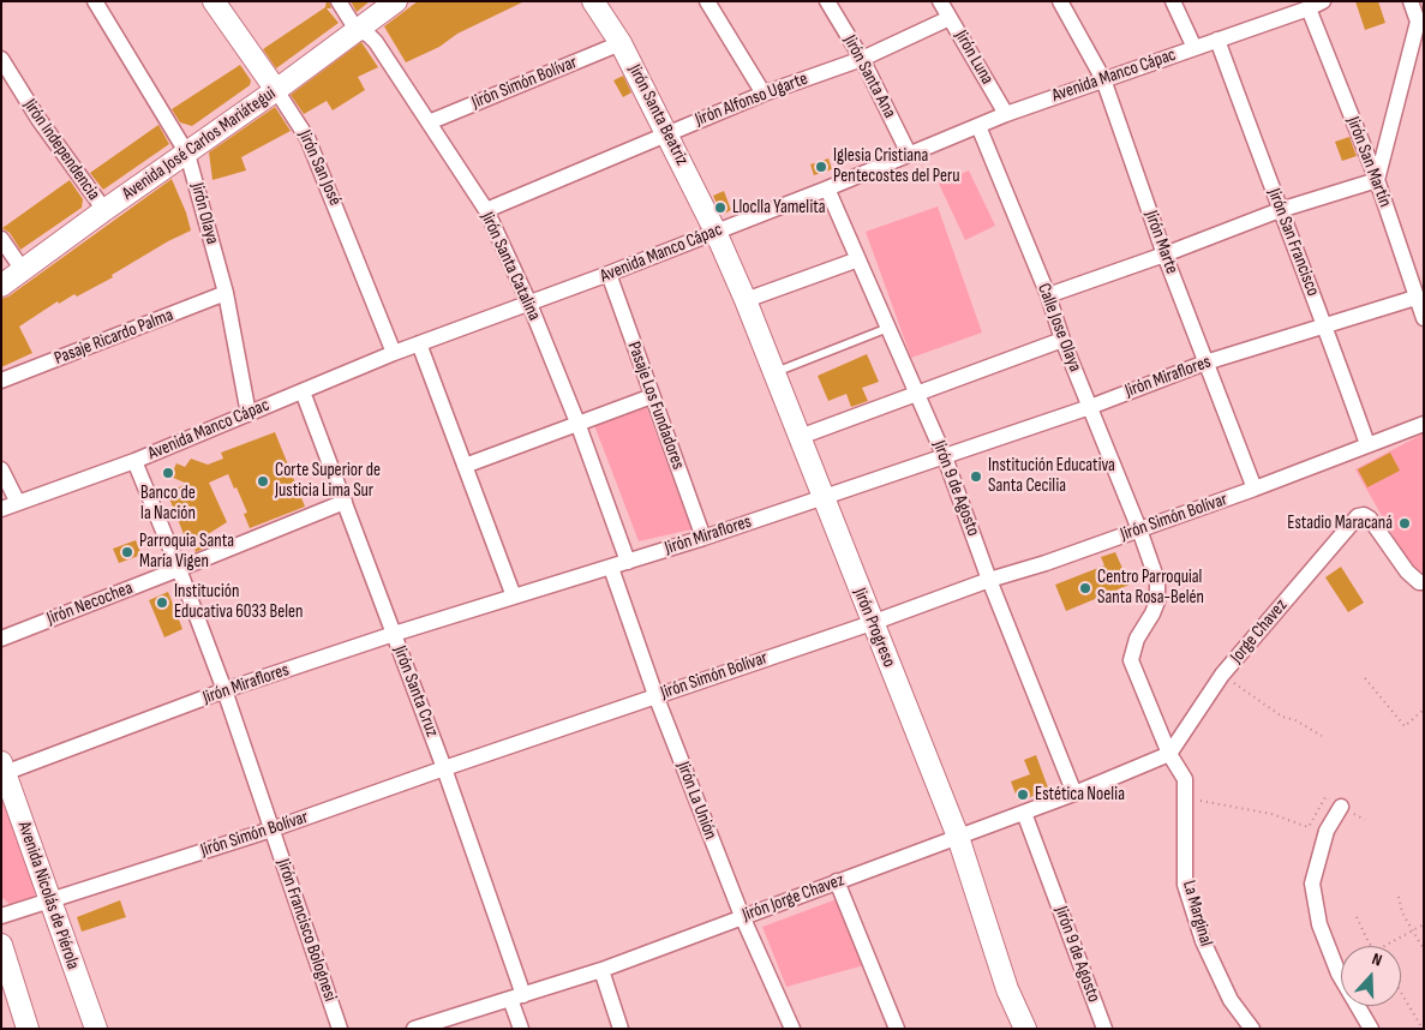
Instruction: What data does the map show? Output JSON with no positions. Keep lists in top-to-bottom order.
{
  "streets": {
    "street": [
      "Jirón Luna",
      "Avenida Manco Cápac",
      "Jirón Santa Ana",
      "Jirón Simón Bolívar",
      "Jirón Alfonso Ugarte",
      "Jirón Santa Beatriz",
      "Avenida José Carlos Mariátegui",
      "Jirón Independencia",
      "Jirón San Martín",
      "Jirón San José",
      "Jirón Olaya",
      "Jirón Marte",
      "Jirón San Francisco",
      "Jirón Santa Catalina",
      "Calle Jose Olaya",
      "Pasaje Ricardo Palma",
      "Jirón Miraflores",
      "Pasaje Los Fundadores",
      "Jirón 9 de Agosto",
      "Jirón Necochea",
      "Jirón Progreso",
      "Jorge Chavez",
      "Jirón Santa Cruz",
      "Jirón La Unión",
      "Avenida Nicolás de Piérola",
      "Jirón Jorge Chavez",
      "La Marginal",
      "Jirón Francisco Bolognesi"
    ]
  },
  "crossings": [
    ["Jirón Luna", "Avenida Manco Cápac"],
    ["Jirón Luna", "Jirón Alfonso Ugarte"],
    ["Avenida Manco Cápac", "Jirón Santa Ana"],
    ["Avenida Manco Cápac", "Jirón Santa Beatriz"],
    ["Avenida Manco Cápac", "Jirón San Martín"],
    ["Avenida Manco Cápac", "Jirón San José"],
    ["Avenida Manco Cápac", "Jirón Olaya"],
    ["Avenida Manco Cápac", "Jirón Marte"],
    ["Avenida Manco Cápac", "Jirón San Francisco"],
    ["Avenida Manco Cápac", "Jirón Santa Catalina"],
    ["Avenida Manco Cápac", "Calle Jose Olaya"],
    ["Avenida Manco Cápac", "Pasaje Los Fundadores"],
    ["Avenida Manco Cápac", "Jirón 9 de Agosto"],
    ["Avenida Manco Cápac", "Jirón Progreso"],
    ["Avenida Manco Cápac", "Jirón Santa Cruz"],
    ["Avenida Manco Cápac", "Jirón Francisco Bolognesi"],
    ["Jirón Santa Ana", "Jirón Alfonso Ugarte"],
    ["Jirón Simón Bolívar", "Jirón Santa Beatriz"],
    ["Jirón Simón Bolívar", "Jirón Marte"],
    ["Jirón Simón Bolívar", "Jirón San Francisco"],
    ["Jirón Simón Bolívar", "Jirón Santa Catalina"],
    ["Jirón Simón Bolívar", "Calle Jose Olaya"],
    ["Jirón Simón Bolívar", "Jirón 9 de Agosto"],
    ["Jirón Simón Bolívar", "Jirón Progreso"],
    ["Jirón Simón Bolívar", "Jirón Santa Cruz"],
    ["Jirón Simón Bolívar", "Jirón La Unión"],
    ["Jirón Simón Bolívar", "Avenida Nicolás de Piérola"],
    ["Jirón Simón Bolívar", "Jirón Francisco Bolognesi"],
    ["Jirón Alfonso Ugarte", "Jirón Santa Beatriz"],
    ["Jirón Alfonso Ugarte", "Jirón Santa Catalina"],
    ["Jirón Santa Beatriz", "Jirón Progreso"],
    ["Avenida José Carlos Mariátegui", "Jirón Independencia"],
    ["Avenida José Carlos Mariátegui", "Jirón San José"],
    ["Avenida José Carlos Mariátegui", "Jirón Olaya"],
    ["Avenida José Carlos Mariátegui", "Jirón Santa Catalina"],
    ["Jirón San Martín", "Jirón Miraflores"],
    ["Jirón Olaya", "Pasaje Ricardo Palma"],
    ["Jirón Marte", "Jirón Miraflores"],
    ["Jirón San Francisco", "Jirón Miraflores"],
    ["Jirón Santa Catalina", "Jirón Miraflores"],
    ["Calle Jose Olaya", "Jirón Miraflores"],
    ["Calle Jose Olaya", "Jorge Chavez"],
    ["Calle Jose Olaya", "Jirón Jorge Chavez"],
    ["Calle Jose Olaya", "La Marginal"],
    ["Jirón Miraflores", "Pasaje Los Fundadores"],
    ["Jirón Miraflores", "Jirón 9 de Agosto"],
    ["Jirón Miraflores", "Jirón Progreso"],
    ["Jirón Miraflores", "Jirón Santa Cruz"],
    ["Jirón Miraflores", "Jirón La Unión"],
    ["Jirón Miraflores", "Avenida Nicolás de Piérola"],
    ["Jirón Miraflores", "Jirón Francisco Bolognesi"],
    ["Jirón 9 de Agosto", "Jirón Jorge Chavez"],
    ["Jirón Necochea", "Jirón Santa Cruz"],
    ["Jirón Necochea", "Jirón Francisco Bolognesi"],
    ["Jirón Progreso", "Jirón Jorge Chavez"],
    ["Jorge Chavez", "Jirón Jorge Chavez"],
    ["Jorge Chavez", "La Marginal"],
    ["Jirón Santa Cruz", "Jirón Jorge Chavez"],
    ["Jirón La Unión", "Jirón Jorge Chavez"],
    ["Jirón Jorge Chavez", "La Marginal"]
  ],
  "places": [
    "Iglesia Cristiana Pentecostes del Peru",
    "Lloclla Yamelita",
    "Banco de la Nación",
    "Institución Educativa Santa Cecilia",
    "Corte Superior de Justicia Lima Sur",
    "Estadio Maracaná",
    "Parroquia Santa María Vigen",
    "Centro Parroquial Santa Rosa-Belén",
    "Institución Educativa 6033 Belen",
    "Estética Noelia"
  ],
  "north": "top"
}
